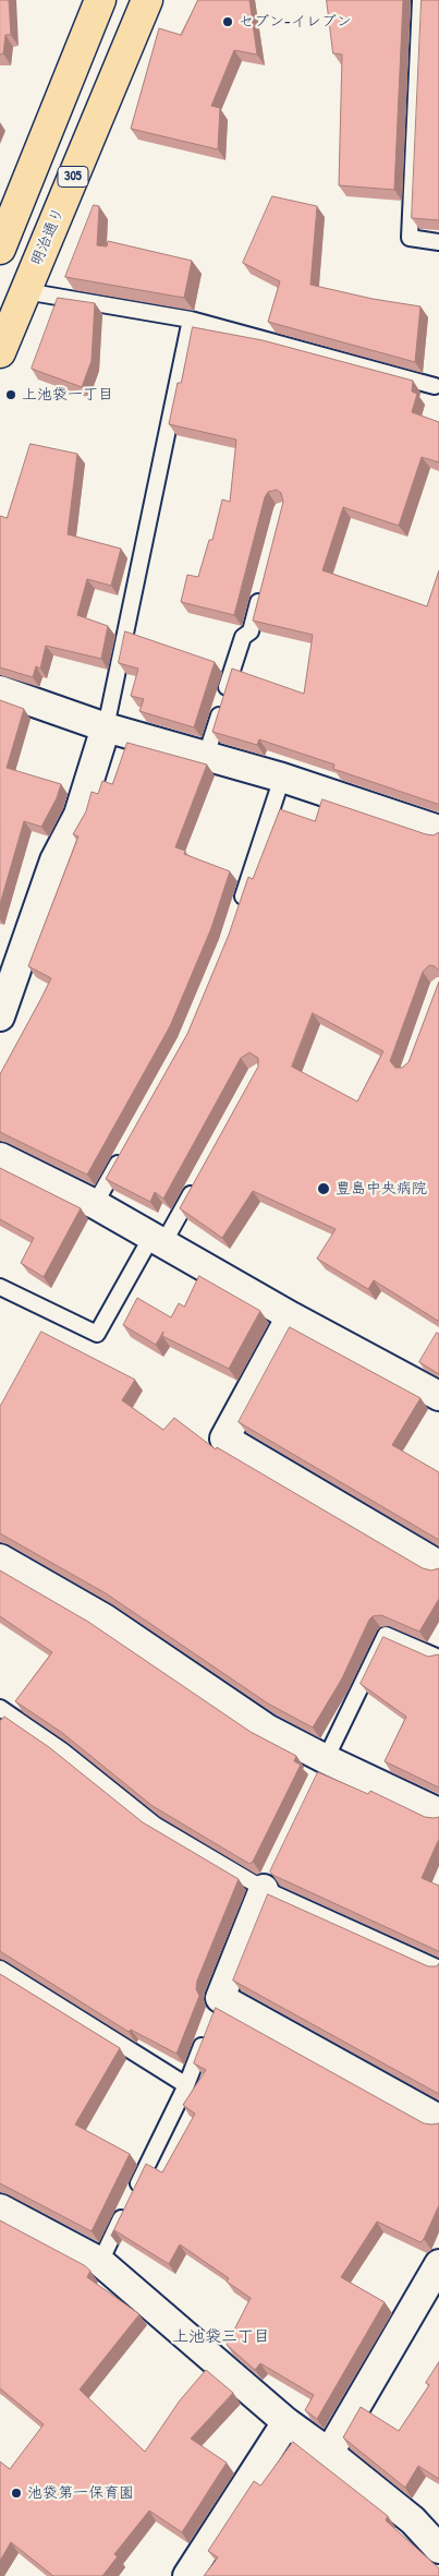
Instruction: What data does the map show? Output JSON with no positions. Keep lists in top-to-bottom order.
{
  "streets": {
    "main road": ["305", "明治通り"]
  },
  "districts": ["上池袋三丁目"],
  "places": [
    "セブン-イレブン",
    "上池袋一丁目",
    "豊島中央病院",
    "池袋第一保育園"
  ]
}
